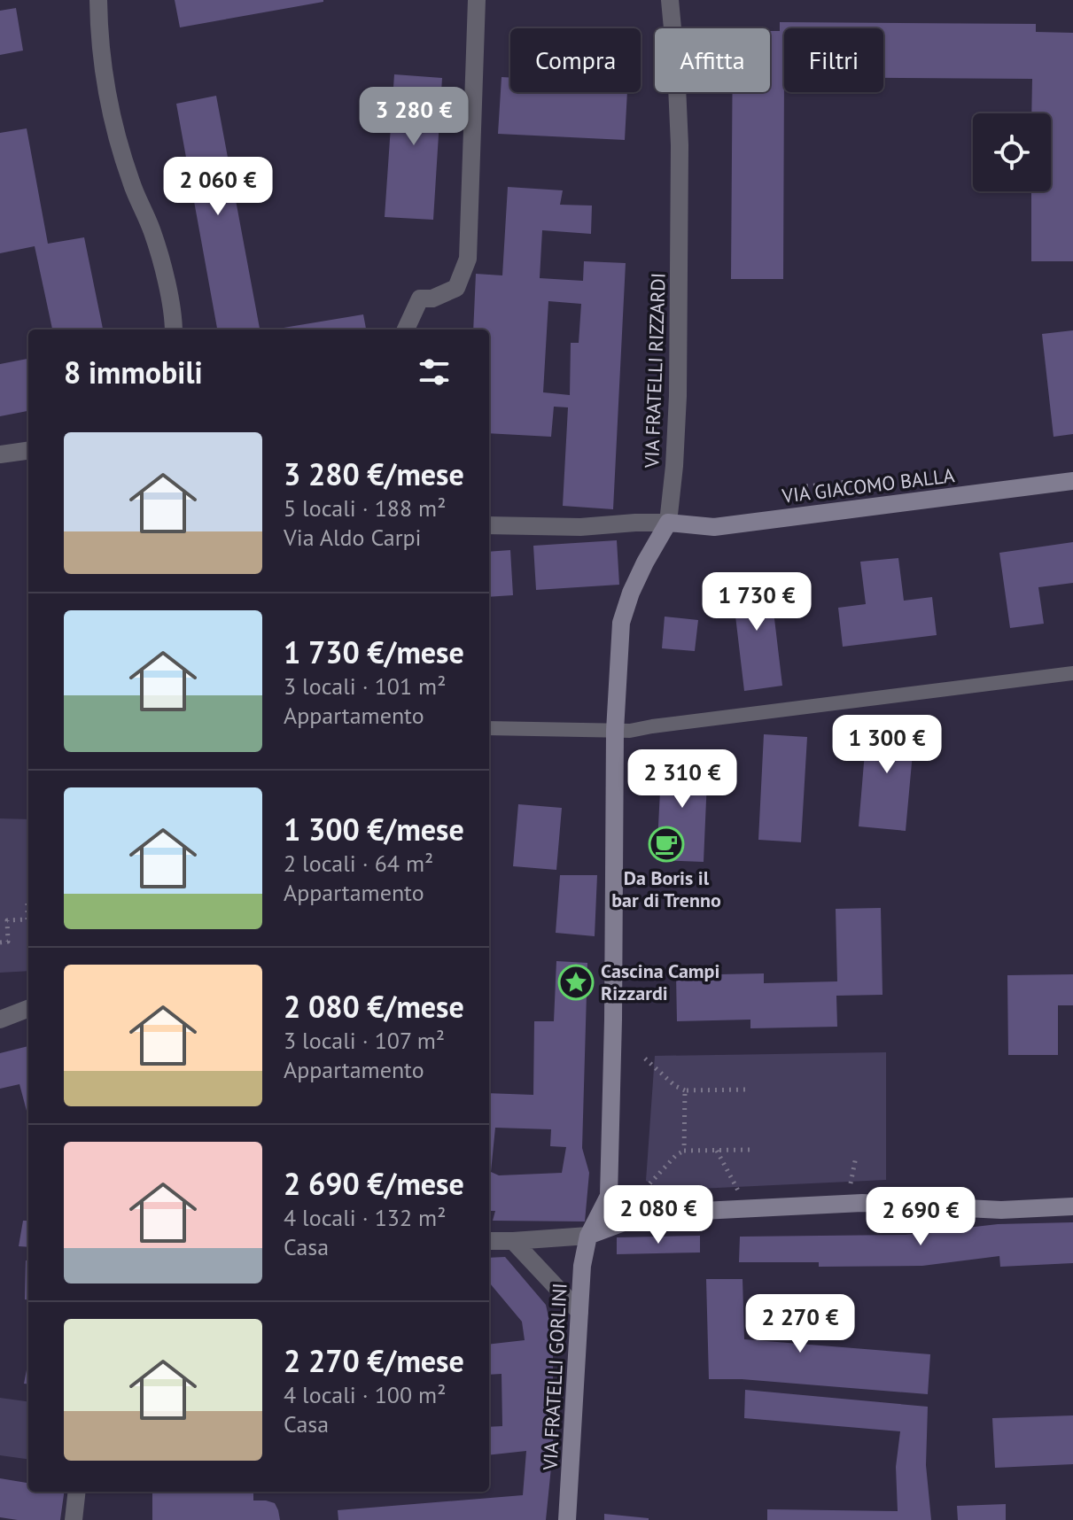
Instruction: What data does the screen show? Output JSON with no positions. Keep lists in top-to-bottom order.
{
  "streets": {
    "street": ["VIA FRATELLI RIZZARDI", "VIA GIACOMO BALLA", "VIA FRATELLI GORLINI"]
  },
  "crossings": [
    ["VIA FRATELLI RIZZARDI", "VIA GIACOMO BALLA"],
    ["VIA FRATELLI RIZZARDI", "VIA FRATELLI GORLINI"]
  ],
  "places": {
    "cafe": ["Da Boris il bar di Trenno"],
    "place": ["Cascina Campi Rizzardi"]
  },
  "page": {
    "chip": ["Compra", "Affitta", "Filtri"],
    "price": [
      "3 280 €",
      "2 060 €",
      "1 730 €",
      "1 300 €",
      "2 310 €",
      "2 080 €",
      "2 690 €",
      "2 270 €"
    ],
    "heading": "8 immobili",
    "list": [
      {
        "name": "3 280 €/mese",
        "note": "5 locali · 188 m² · Via Aldo Carpi"
      },
      {
        "name": "1 730 €/mese",
        "note": "3 locali · 101 m² · Appartamento"
      },
      {
        "name": "1 300 €/mese",
        "note": "2 locali · 64 m² · Appartamento"
      },
      {
        "name": "2 080 €/mese",
        "note": "3 locali · 107 m² · Appartamento"
      },
      {
        "name": "2 690 €/mese",
        "note": "4 locali · 132 m² · Casa"
      },
      {
        "name": "2 270 €/mese",
        "note": "4 locali · 100 m² · Casa"
      }
    ]
  }
}
